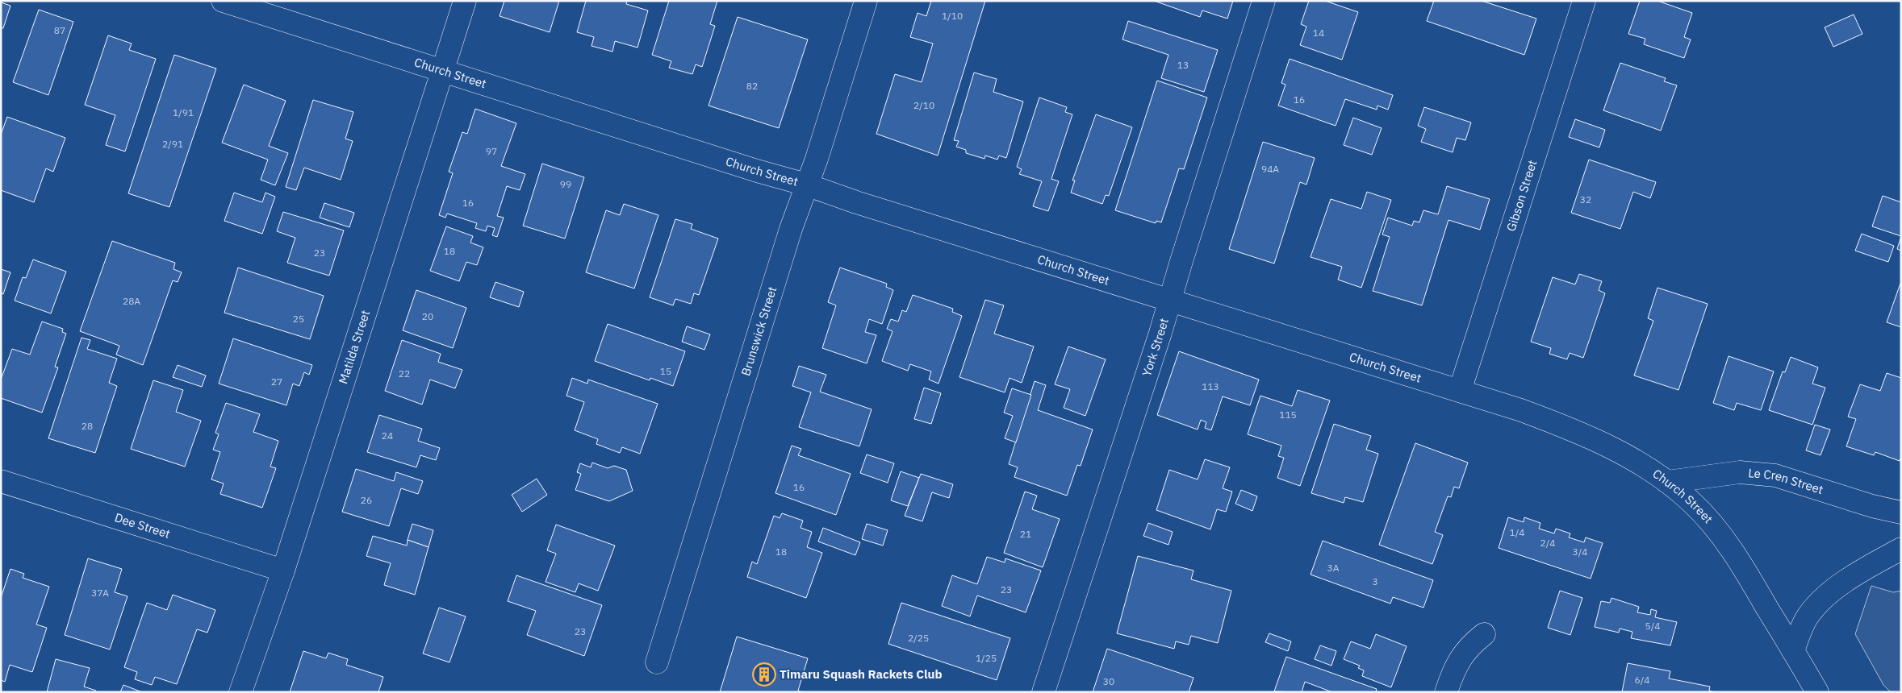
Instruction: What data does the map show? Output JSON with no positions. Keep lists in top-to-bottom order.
{
  "streets": {
    "street": [
      "Church Street",
      "Gibson Street",
      "Brunswick Street",
      "Matilda Street",
      "York Street",
      "Le Cren Street",
      "Dee Street"
    ]
  },
  "crossings": [
    ["Church Street", "Gibson Street"],
    ["Church Street", "Brunswick Street"],
    ["Church Street", "Matilda Street"],
    ["Church Street", "York Street"],
    ["Church Street", "Le Cren Street"],
    ["Matilda Street", "Dee Street"]
  ],
  "places": {
    "building": ["Timaru Squash Rackets Club"]
  },
  "house_numbers": [
    "1/10",
    "87",
    "14",
    "13",
    "82",
    "16",
    "2/10",
    "1/91",
    "2/91",
    "97",
    "94A",
    "99",
    "32",
    "16",
    "18",
    "23",
    "28A",
    "20",
    "25",
    "15",
    "22",
    "27",
    "113",
    "115",
    "28",
    "24",
    "16",
    "26",
    "1/4",
    "21",
    "2/4",
    "18",
    "3/4",
    "3A",
    "3",
    "23",
    "37A",
    "5/4",
    "23",
    "2/25",
    "1/25",
    "6/4",
    "30"
  ]
}
